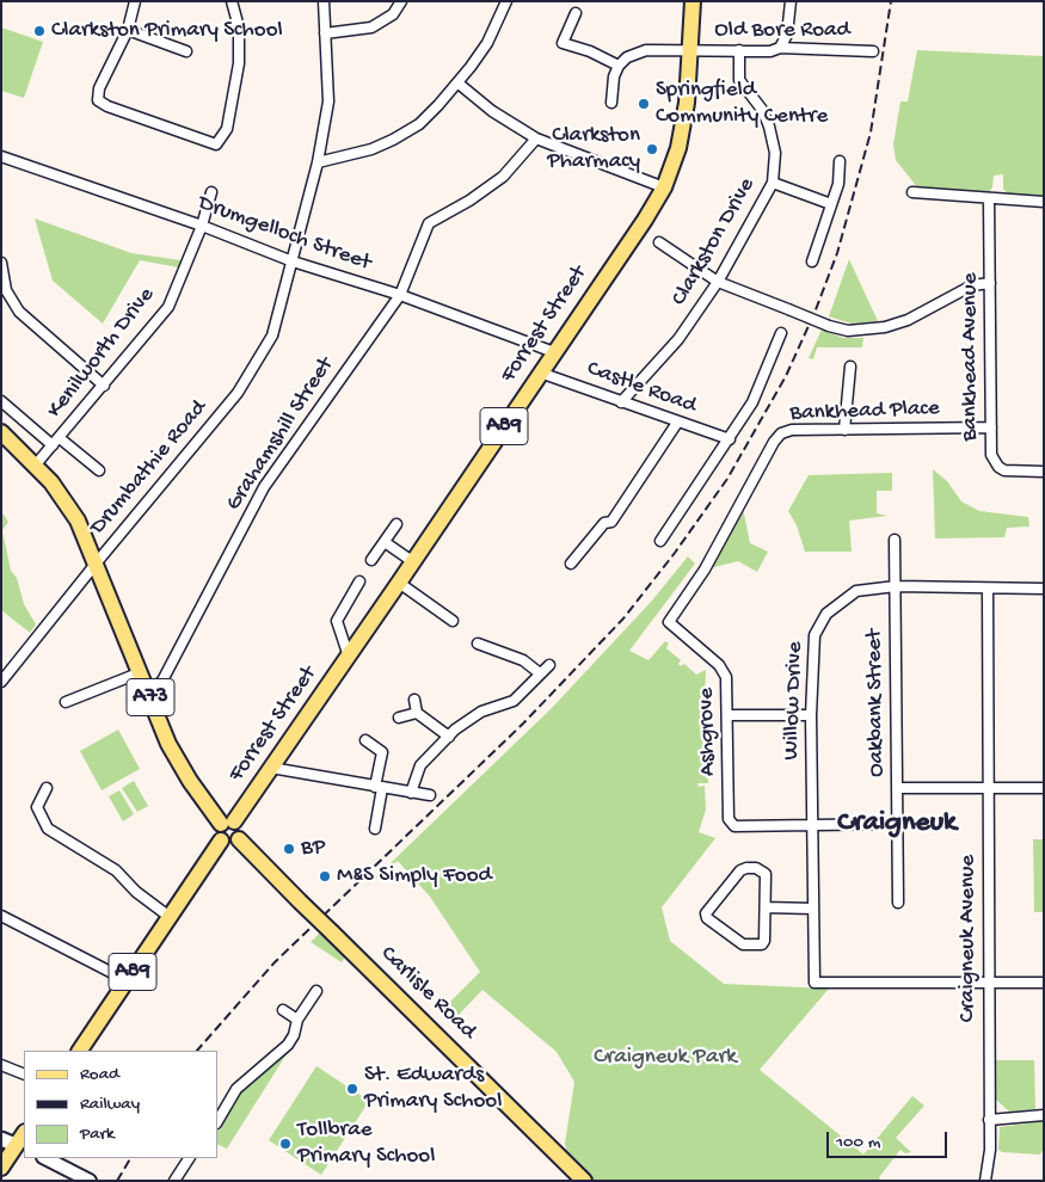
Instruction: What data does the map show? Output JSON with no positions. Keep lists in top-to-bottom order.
{
  "streets": {
    "main road": [
      "Forrest Street",
      "A89",
      "A73",
      "Carlisle Road"
    ],
    "street": [
      "Old Bore Road",
      "Drumgelloch Street",
      "Clarkston Drive",
      "Kenilworth Drive",
      "Bankhead Avenue",
      "Castle Road",
      "Bankhead Place",
      "Grahamshill Street",
      "Drumbathie Road",
      "Willow Drive",
      "Oakbank Street",
      "Ashgrove",
      "Craigneuk Avenue"
    ]
  },
  "crossings": [
    ["Old Bore Road", "Clarkston Drive"],
    ["Old Bore Road", "Forrest Street"],
    ["Drumgelloch Street", "Forrest Street"],
    ["Drumgelloch Street", "Kenilworth Drive"],
    ["Drumgelloch Street", "Grahamshill Street"],
    ["Drumgelloch Street", "Drumbathie Road"],
    ["Clarkston Drive", "Castle Road"],
    ["Forrest Street", "Castle Road"],
    ["Forrest Street", "A89"],
    ["Forrest Street", "A73"],
    ["Forrest Street", "Carlisle Road"],
    ["Kenilworth Drive", "A73"],
    ["Bankhead Avenue", "Bankhead Place"],
    ["Bankhead Place", "Ashgrove"],
    ["A89", "A73"],
    ["A89", "Carlisle Road"],
    ["Grahamshill Street", "A73"],
    ["Drumbathie Road", "A73"],
    ["A73", "Carlisle Road"],
    ["Willow Drive", "Oakbank Street"],
    ["Willow Drive", "Ashgrove"],
    ["Willow Drive", "Craigneuk Avenue"]
  ],
  "districts": ["Craigneuk"],
  "parks": ["Craigneuk Park"],
  "places": [
    "Clarkston Primary School",
    "Springfield Community Centre",
    "Clarkston Pharmacy",
    "BP",
    "M&S Simply Food",
    "St. Edwards Primary School",
    "Tollbrae Primary School"
  ],
  "legend": ["Road", "Railway", "Park"],
  "scale_bar": "100 m"
}
